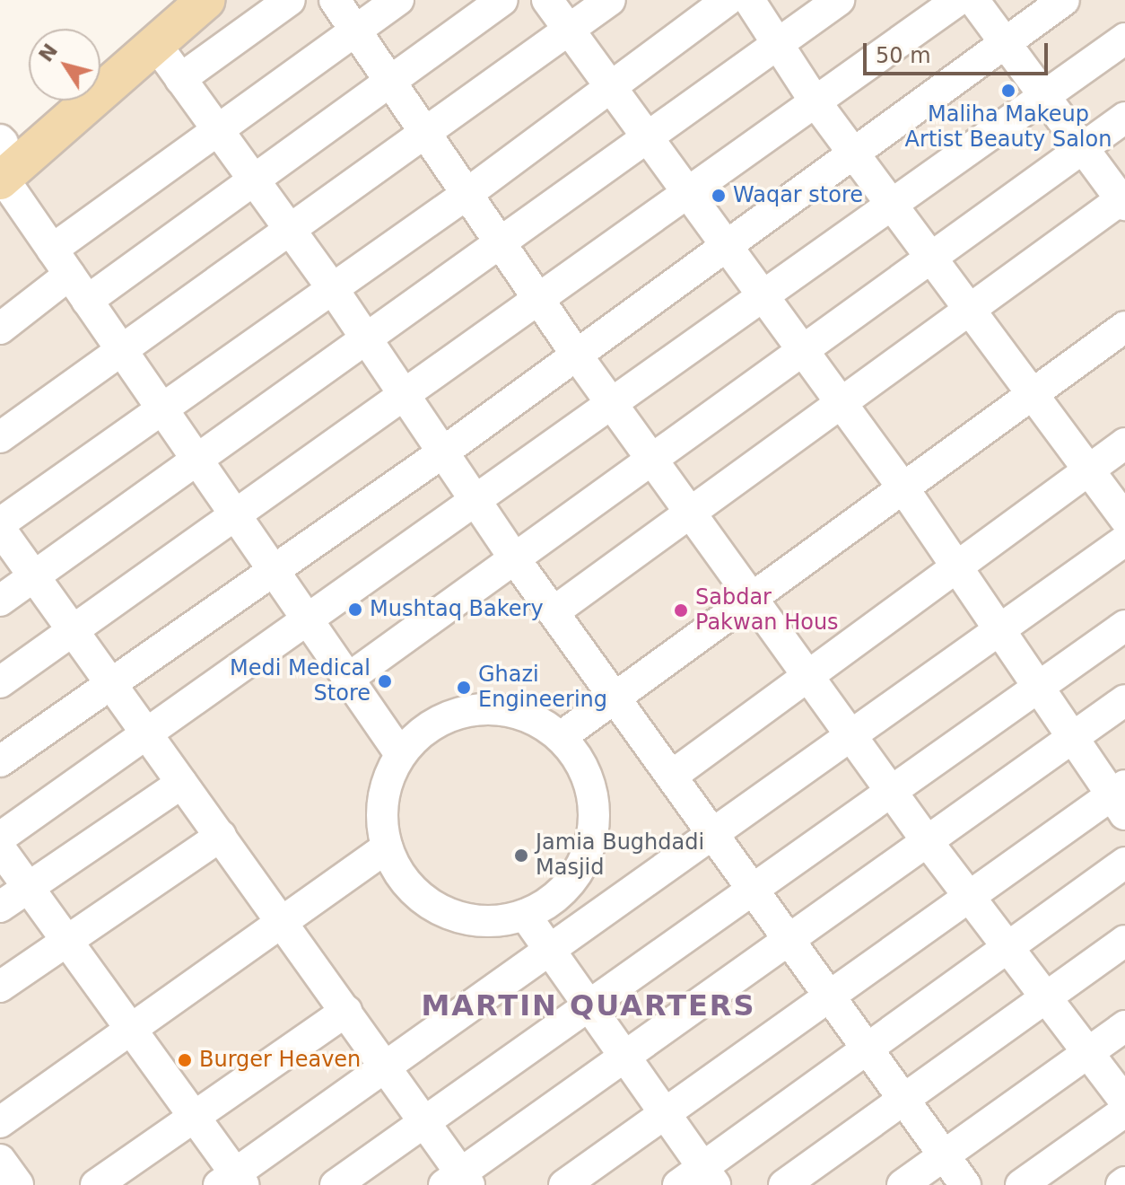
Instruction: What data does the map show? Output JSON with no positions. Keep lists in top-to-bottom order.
{
  "districts": ["MARTIN QUARTERS"],
  "places": [
    "Maliha Makeup Artist Beauty Salon",
    "Waqar store",
    "Mushtaq Bakery",
    "Sabdar Pakwan Hous",
    "Medi Medical Store",
    "Ghazi Engineering",
    "Jamia Bughdadi Masjid",
    "Burger Heaven"
  ],
  "scale_bar": "50 m",
  "north": "top left"
}
